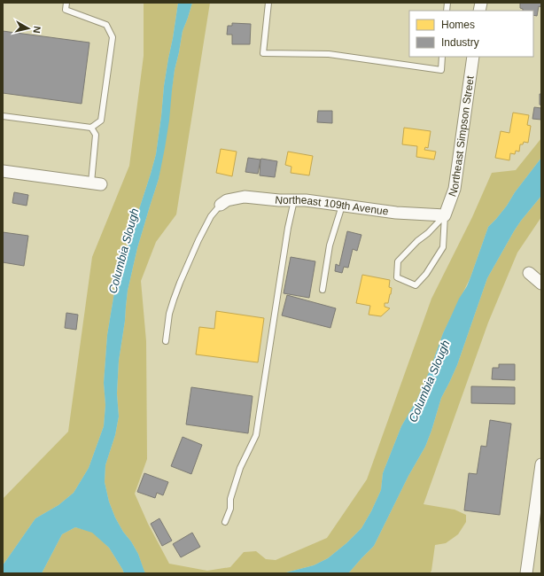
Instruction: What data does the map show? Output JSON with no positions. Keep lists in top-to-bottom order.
{
  "streets": {
    "street": ["Northeast Simpson Street", "Northeast 109th Avenue"]
  },
  "crossings": [
    ["Northeast Simpson Street", "Northeast 109th Avenue"]
  ],
  "water": ["Columbia Slough"],
  "legend": ["Homes", "Industry"],
  "north": "right"
}
